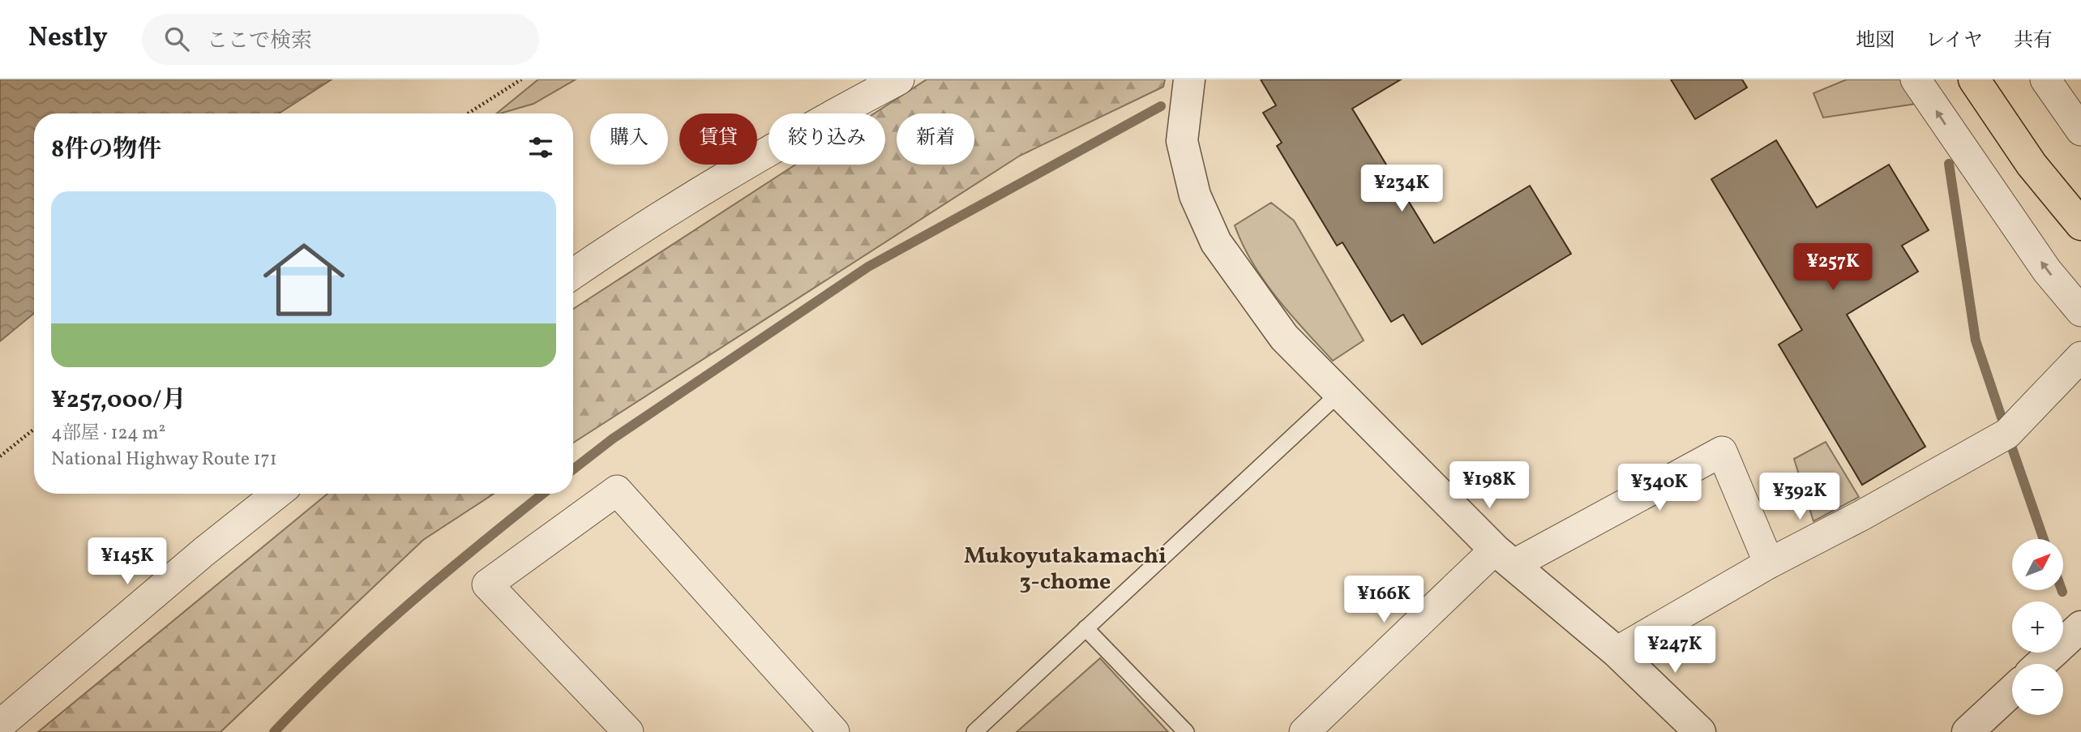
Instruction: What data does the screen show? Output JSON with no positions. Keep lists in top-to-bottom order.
{
  "districts": ["Mukoyutakamachi 3-chome"],
  "north": "top right",
  "page": {
    "header": "Nestly",
    "search": "ここで検索",
    "nav": ["地図", "レイヤ", "共有"],
    "chip": [
      "購入",
      "賃貸",
      "絞り込み",
      "新着"
    ],
    "heading": "8件の物件",
    "price": [
      "¥234K",
      "¥257K",
      "¥198K",
      "¥340K",
      "¥392K",
      "¥145K",
      "¥166K",
      "¥247K"
    ],
    "list": [
      {
        "name": "¥257,000/月",
        "note": "4部屋 · 124 m² · National Highway Route 171"
      }
    ],
    "map_buttons": ["+", "−"]
  }
}
